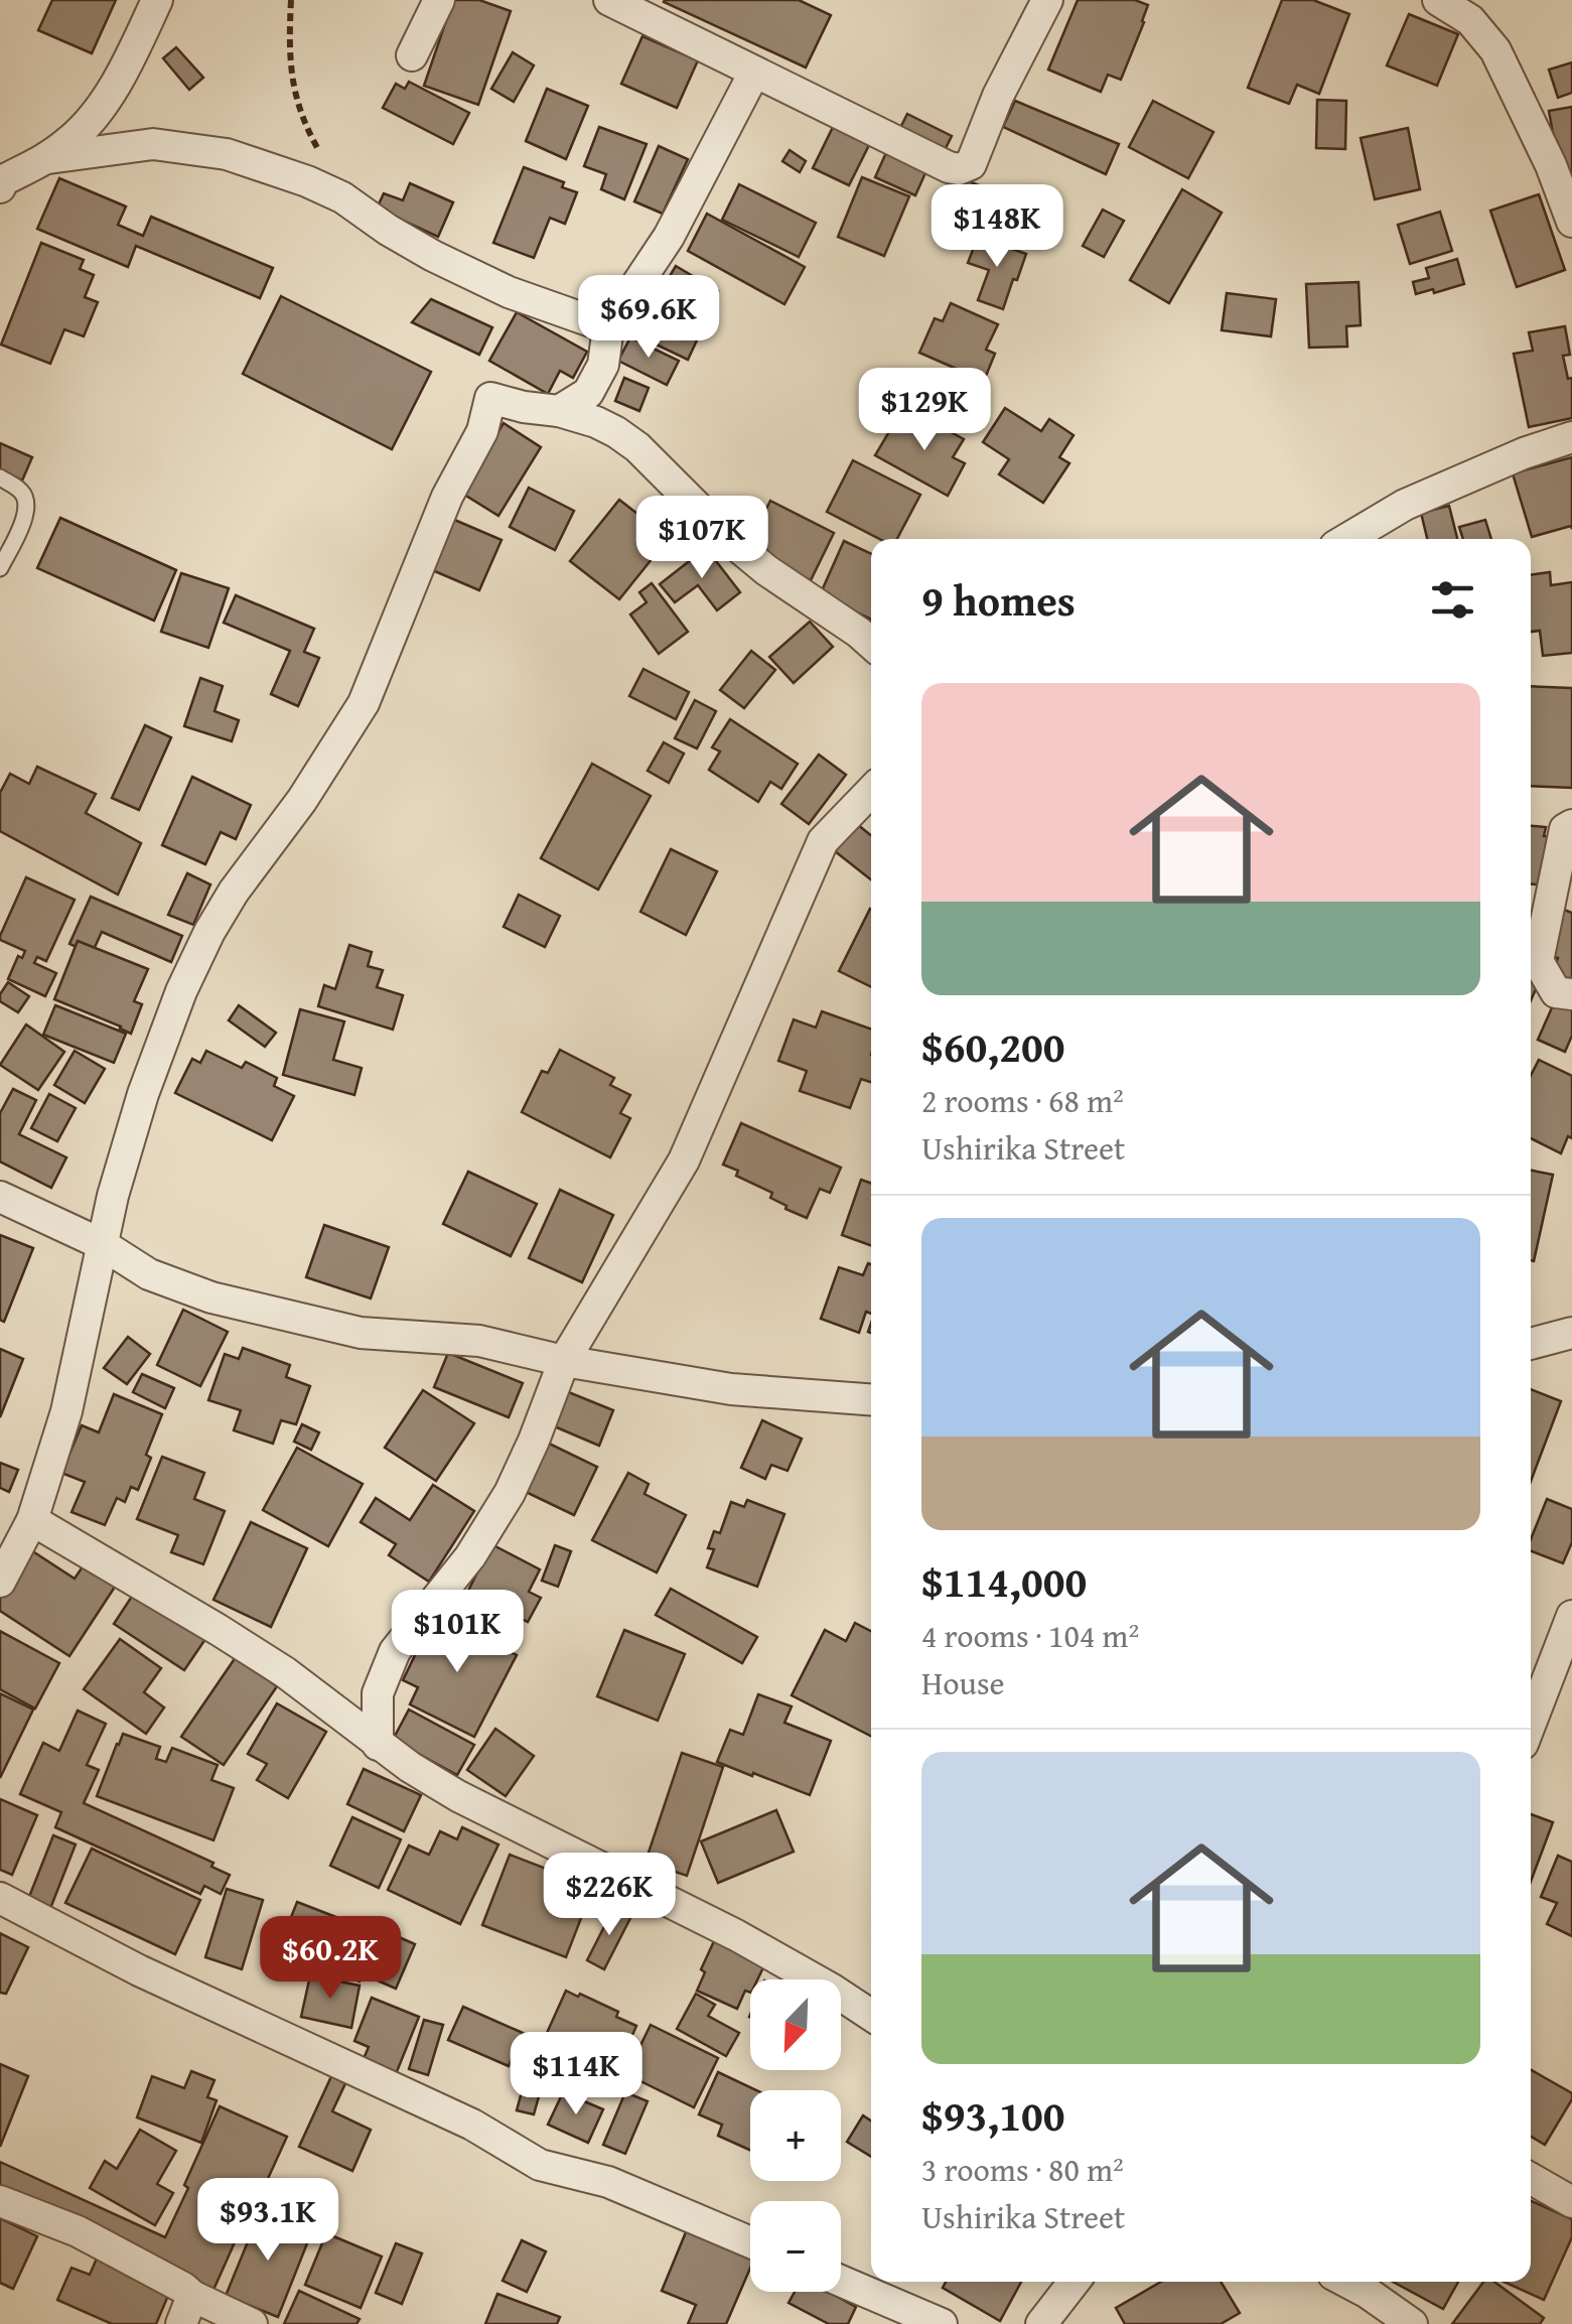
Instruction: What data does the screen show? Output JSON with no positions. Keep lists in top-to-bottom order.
{
  "north": "bottom left",
  "page": {
    "price": [
      "$148K",
      "$69.6K",
      "$129K",
      "$107K",
      "$101K",
      "$226K",
      "$60.2K",
      "$114K",
      "$93.1K"
    ],
    "heading": "9 homes",
    "list": [
      {
        "name": "$60,200",
        "note": "2 rooms · 68 m² · Ushirika Street"
      },
      {
        "name": "$114,000",
        "note": "4 rooms · 104 m² · House"
      },
      {
        "name": "$93,100",
        "note": "3 rooms · 80 m² · Ushirika Street"
      }
    ],
    "map_buttons": ["+", "−"]
  }
}
